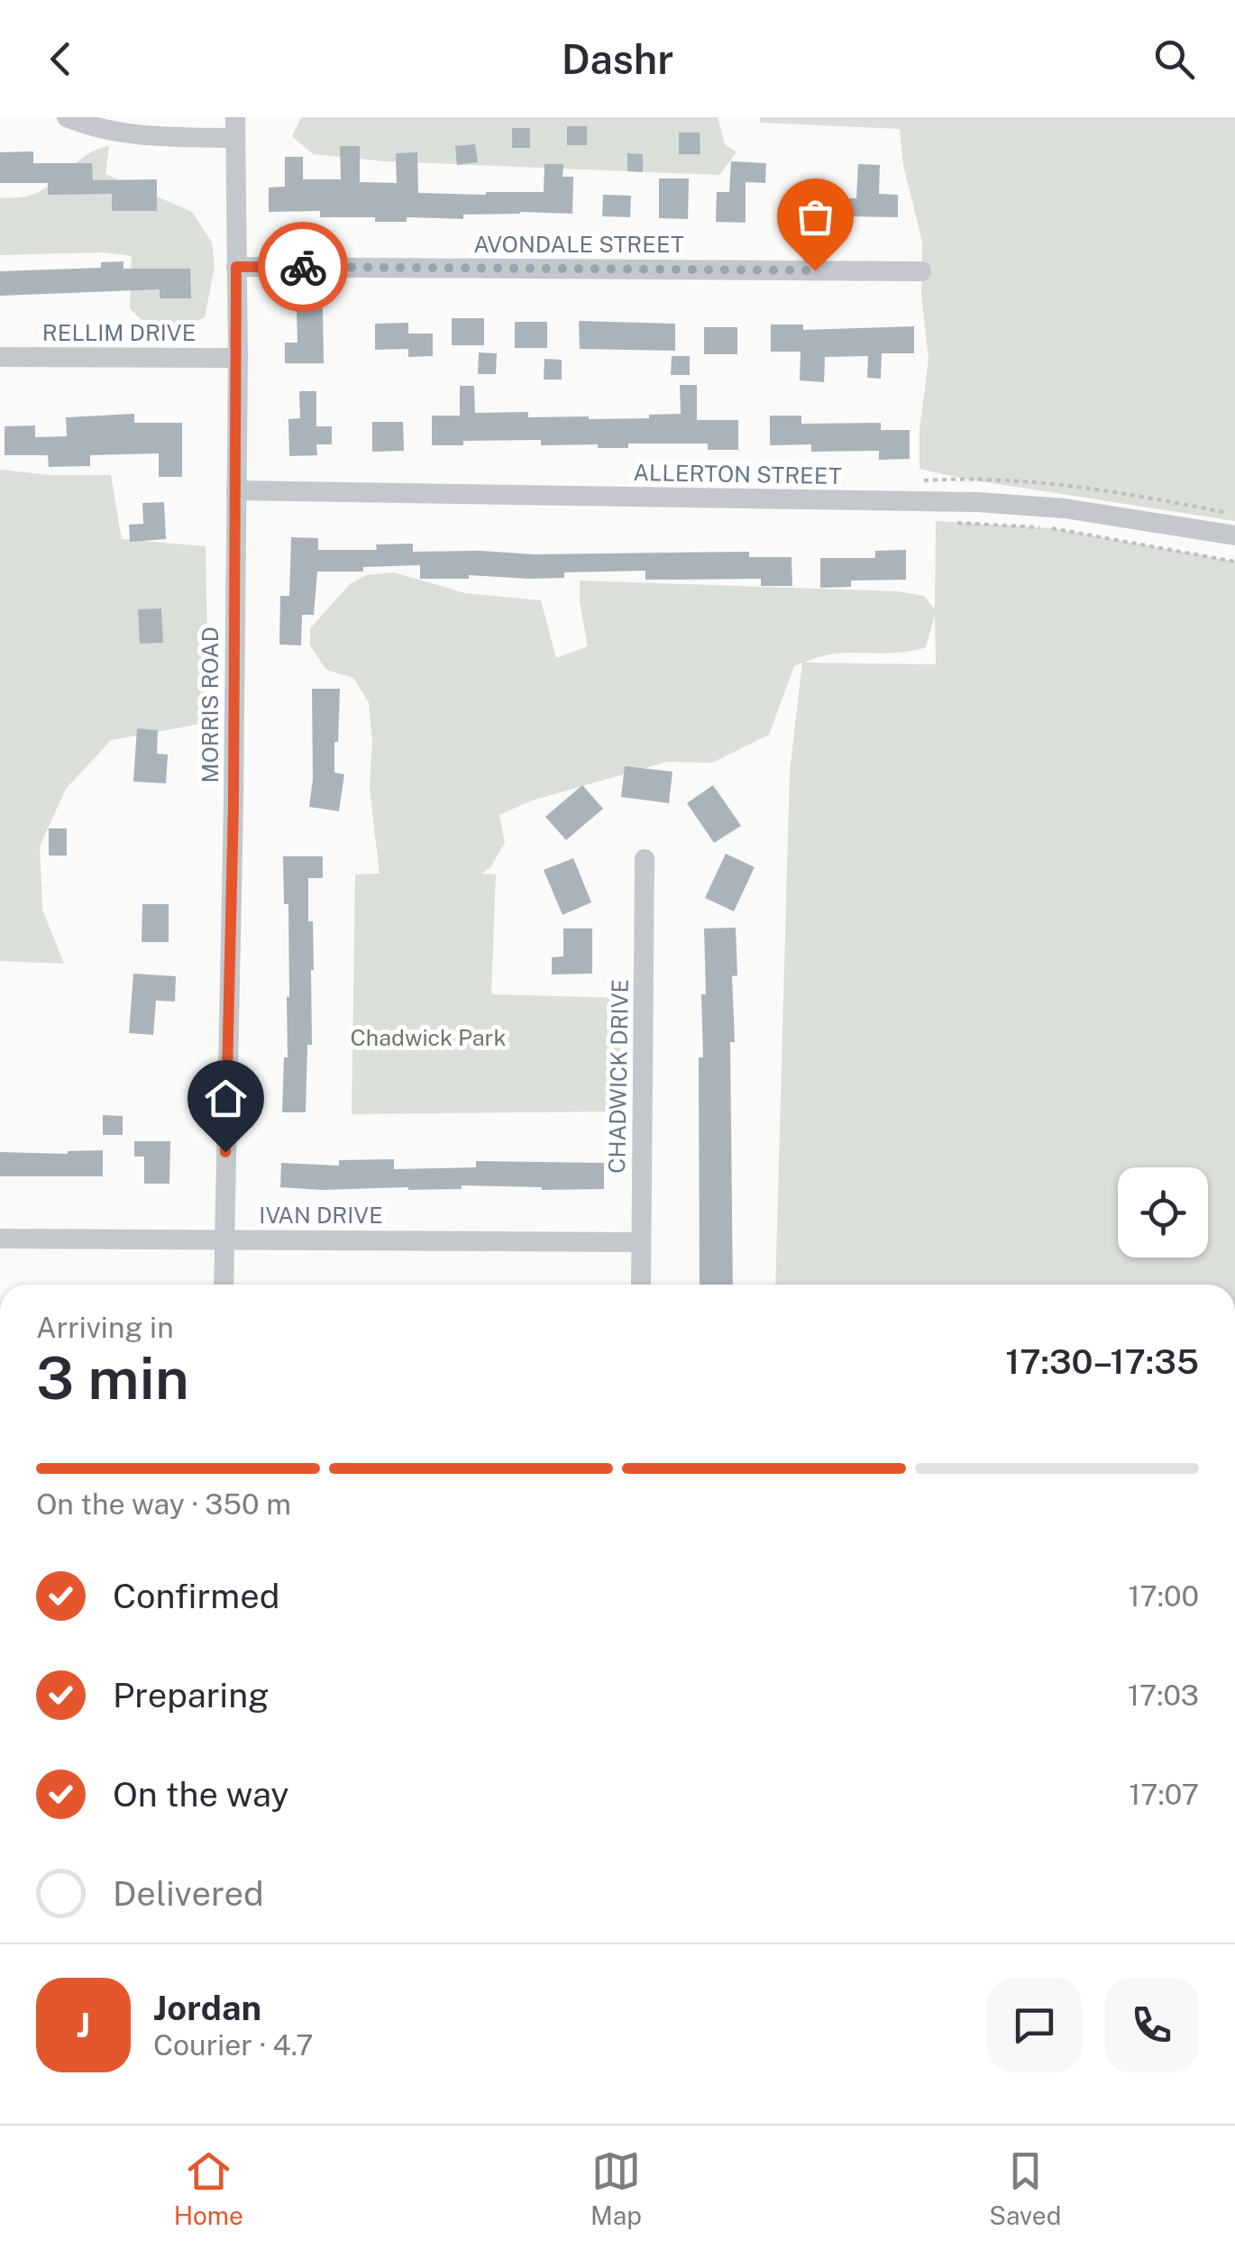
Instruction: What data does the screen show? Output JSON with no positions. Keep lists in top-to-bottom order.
{
  "streets": {
    "street": [
      "AVONDALE STREET",
      "RELLIM DRIVE",
      "ALLERTON STREET",
      "MORRIS ROAD",
      "CHADWICK DRIVE",
      "IVAN DRIVE"
    ]
  },
  "crossings": [
    ["AVONDALE STREET", "MORRIS ROAD"],
    ["RELLIM DRIVE", "MORRIS ROAD"],
    ["ALLERTON STREET", "MORRIS ROAD"],
    ["MORRIS ROAD", "IVAN DRIVE"],
    ["CHADWICK DRIVE", "IVAN DRIVE"]
  ],
  "parks": ["Chadwick Park"],
  "page": {
    "header": "Dashr",
    "heading": ["3 min", "Arriving in", "17:30–17:35"],
    "panel": ["Jordan", "Courier · 4.7"],
    "bar": "On the way · 350 m",
    "list": [
      ["Confirmed", "17:00"],
      ["Preparing", "17:03"],
      ["On the way", "17:07"],
      "Delivered"
    ],
    "round": "J",
    "tabs": ["Home", "Map", "Saved"]
  }
}
